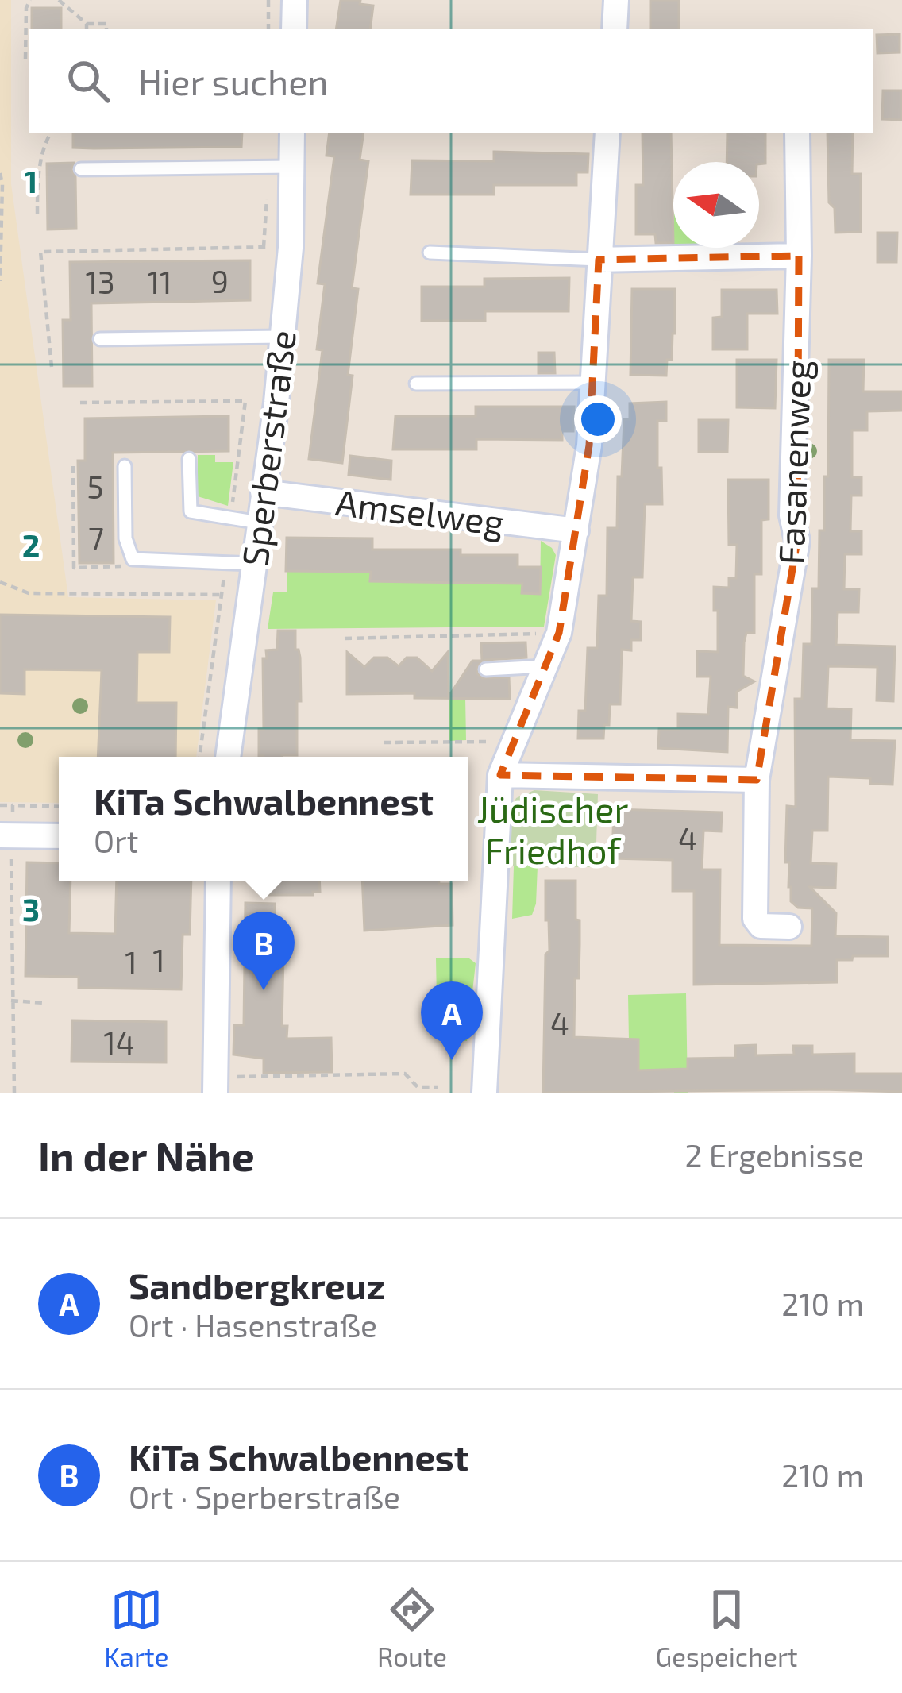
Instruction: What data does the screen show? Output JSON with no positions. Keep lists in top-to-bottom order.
{
  "streets": {
    "street": ["Sperberstraße", "Fasanenweg", "Amselweg"]
  },
  "crossings": [
    ["Sperberstraße", "Amselweg"]
  ],
  "parks": ["Jüdischer Friedhof"],
  "house_numbers": [
    "9",
    "13",
    "11",
    "5",
    "7",
    "4",
    "1",
    "1",
    "4",
    "14"
  ],
  "north": "left",
  "page": {
    "search": "Hier suchen",
    "popup": ["KiTa Schwalbennest", "Ort"],
    "pins": ["B", "A"],
    "heading": ["In der Nähe", "2 Ergebnisse"],
    "list": [
      {
        "mark": "A",
        "name": "Sandbergkreuz",
        "note": "Ort · Hasenstraße",
        "value": "210 m"
      },
      {
        "mark": "B",
        "name": "KiTa Schwalbennest",
        "note": "Ort · Sperberstraße",
        "value": "210 m"
      }
    ],
    "nav": ["Karte", "Route", "Gespeichert"]
  },
  "grid": {
    "rows": ["1", "2", "3"]
  }
}
